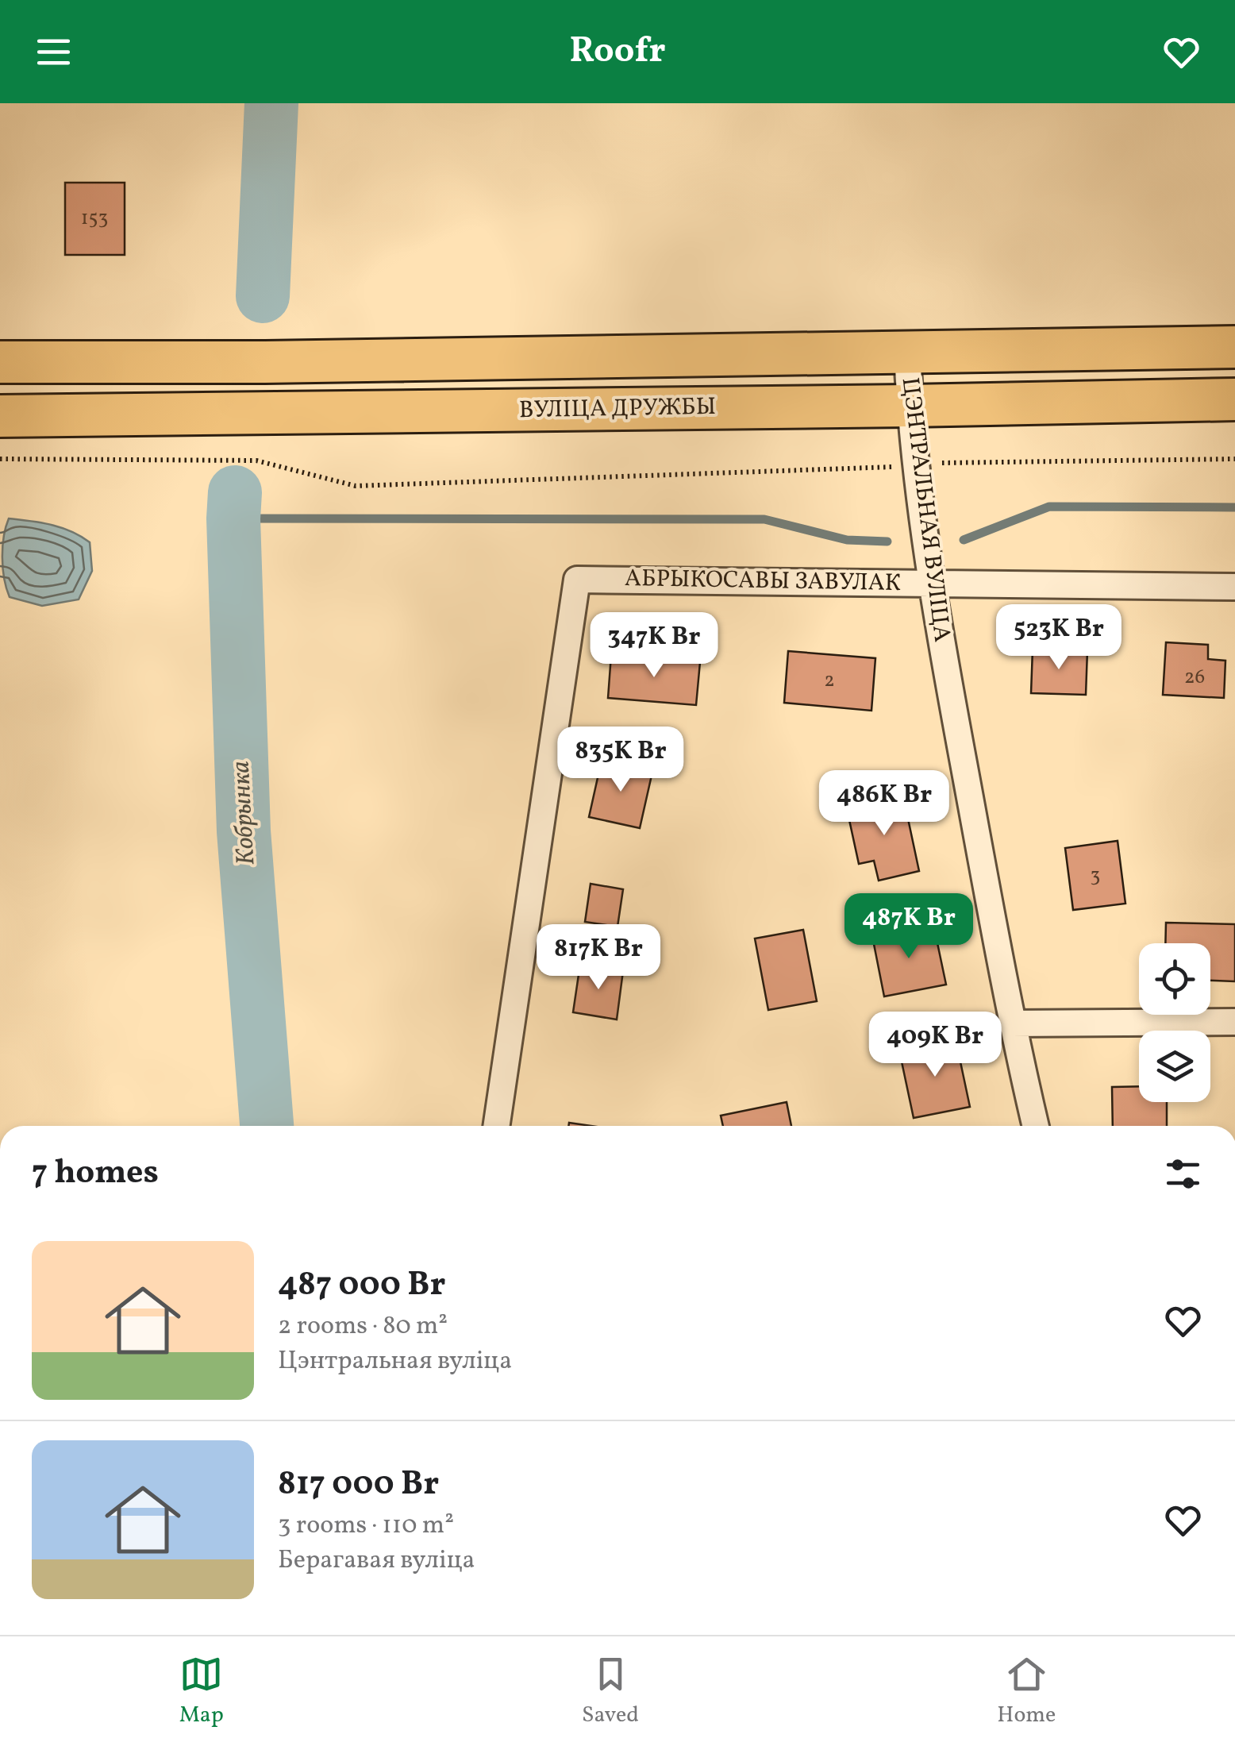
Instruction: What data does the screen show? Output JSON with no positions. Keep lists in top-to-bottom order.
{
  "streets": {
    "main road": ["ВУЛІЦА ДРУЖБЫ"],
    "street": ["ЦЭНТРАЛЬНАЯ ВУЛІЦА", "АБРЫКОСАВЫ ЗАВУЛАК"]
  },
  "crossings": [
    ["ВУЛІЦА ДРУЖБЫ", "ЦЭНТРАЛЬНАЯ ВУЛІЦА"],
    ["ЦЭНТРАЛЬНАЯ ВУЛІЦА", "АБРЫКОСАВЫ ЗАВУЛАК"]
  ],
  "water": ["Кобрынка"],
  "house_numbers": [
    "153",
    "26",
    "2",
    "3"
  ],
  "page": {
    "header": "Roofr",
    "price": [
      "523K Br",
      "347K Br",
      "835K Br",
      "486K Br",
      "487K Br",
      "817K Br",
      "409K Br"
    ],
    "heading": "7 homes",
    "list": [
      {
        "name": "487 000 Br",
        "note": "2 rooms · 80 m² · Цэнтральная вуліца"
      },
      {
        "name": "817 000 Br",
        "note": "3 rooms · 110 m² · Берагавая вуліца"
      }
    ],
    "tabs": ["Map", "Saved", "Home"]
  }
}
